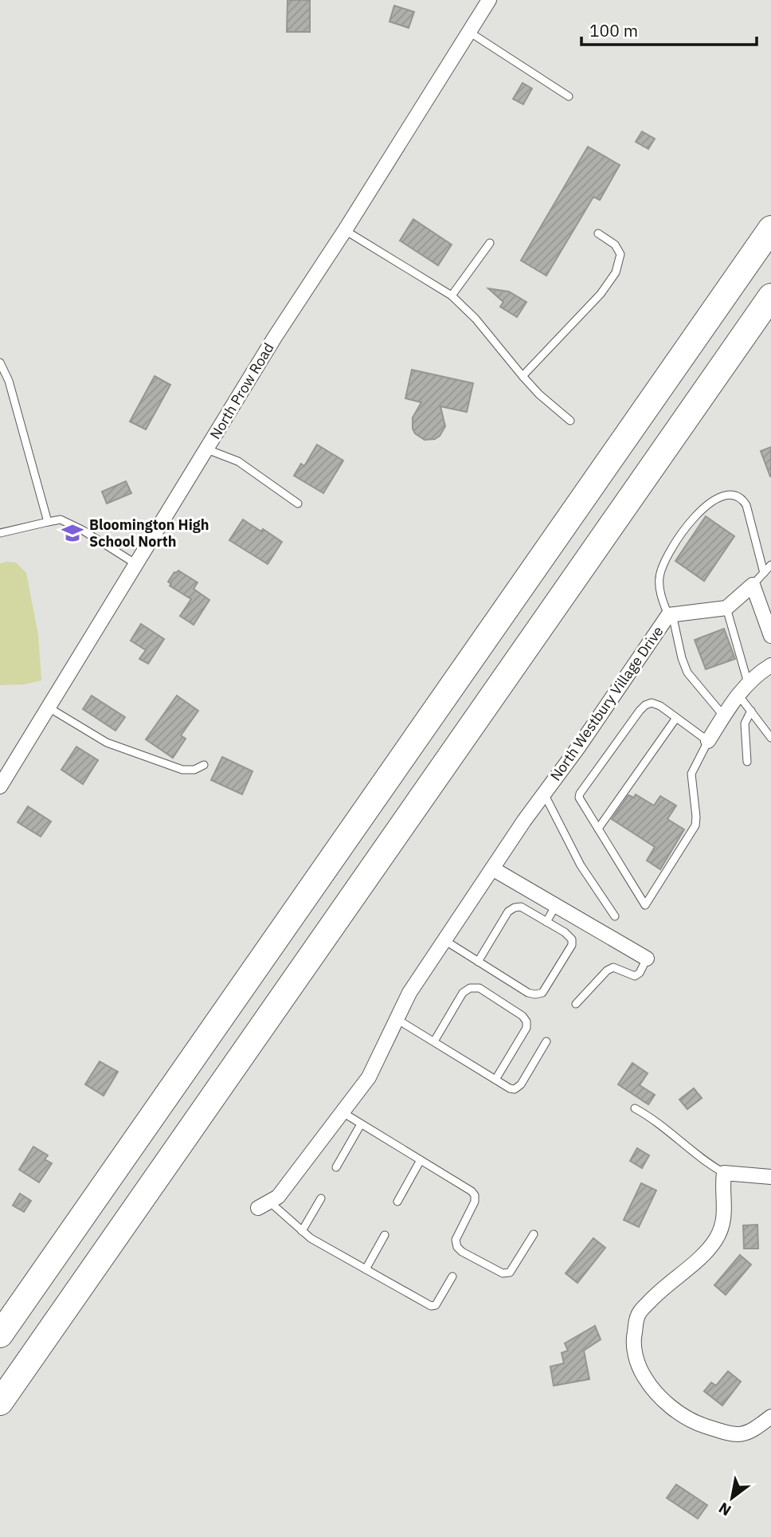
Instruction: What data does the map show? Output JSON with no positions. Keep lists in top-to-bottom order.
{
  "streets": {
    "street": ["North Prow Road", "North Westbury Village Drive"]
  },
  "places": {
    "school or university": ["Bloomington High School North"]
  },
  "scale_bar": "100 m",
  "north": "bottom left"
}
